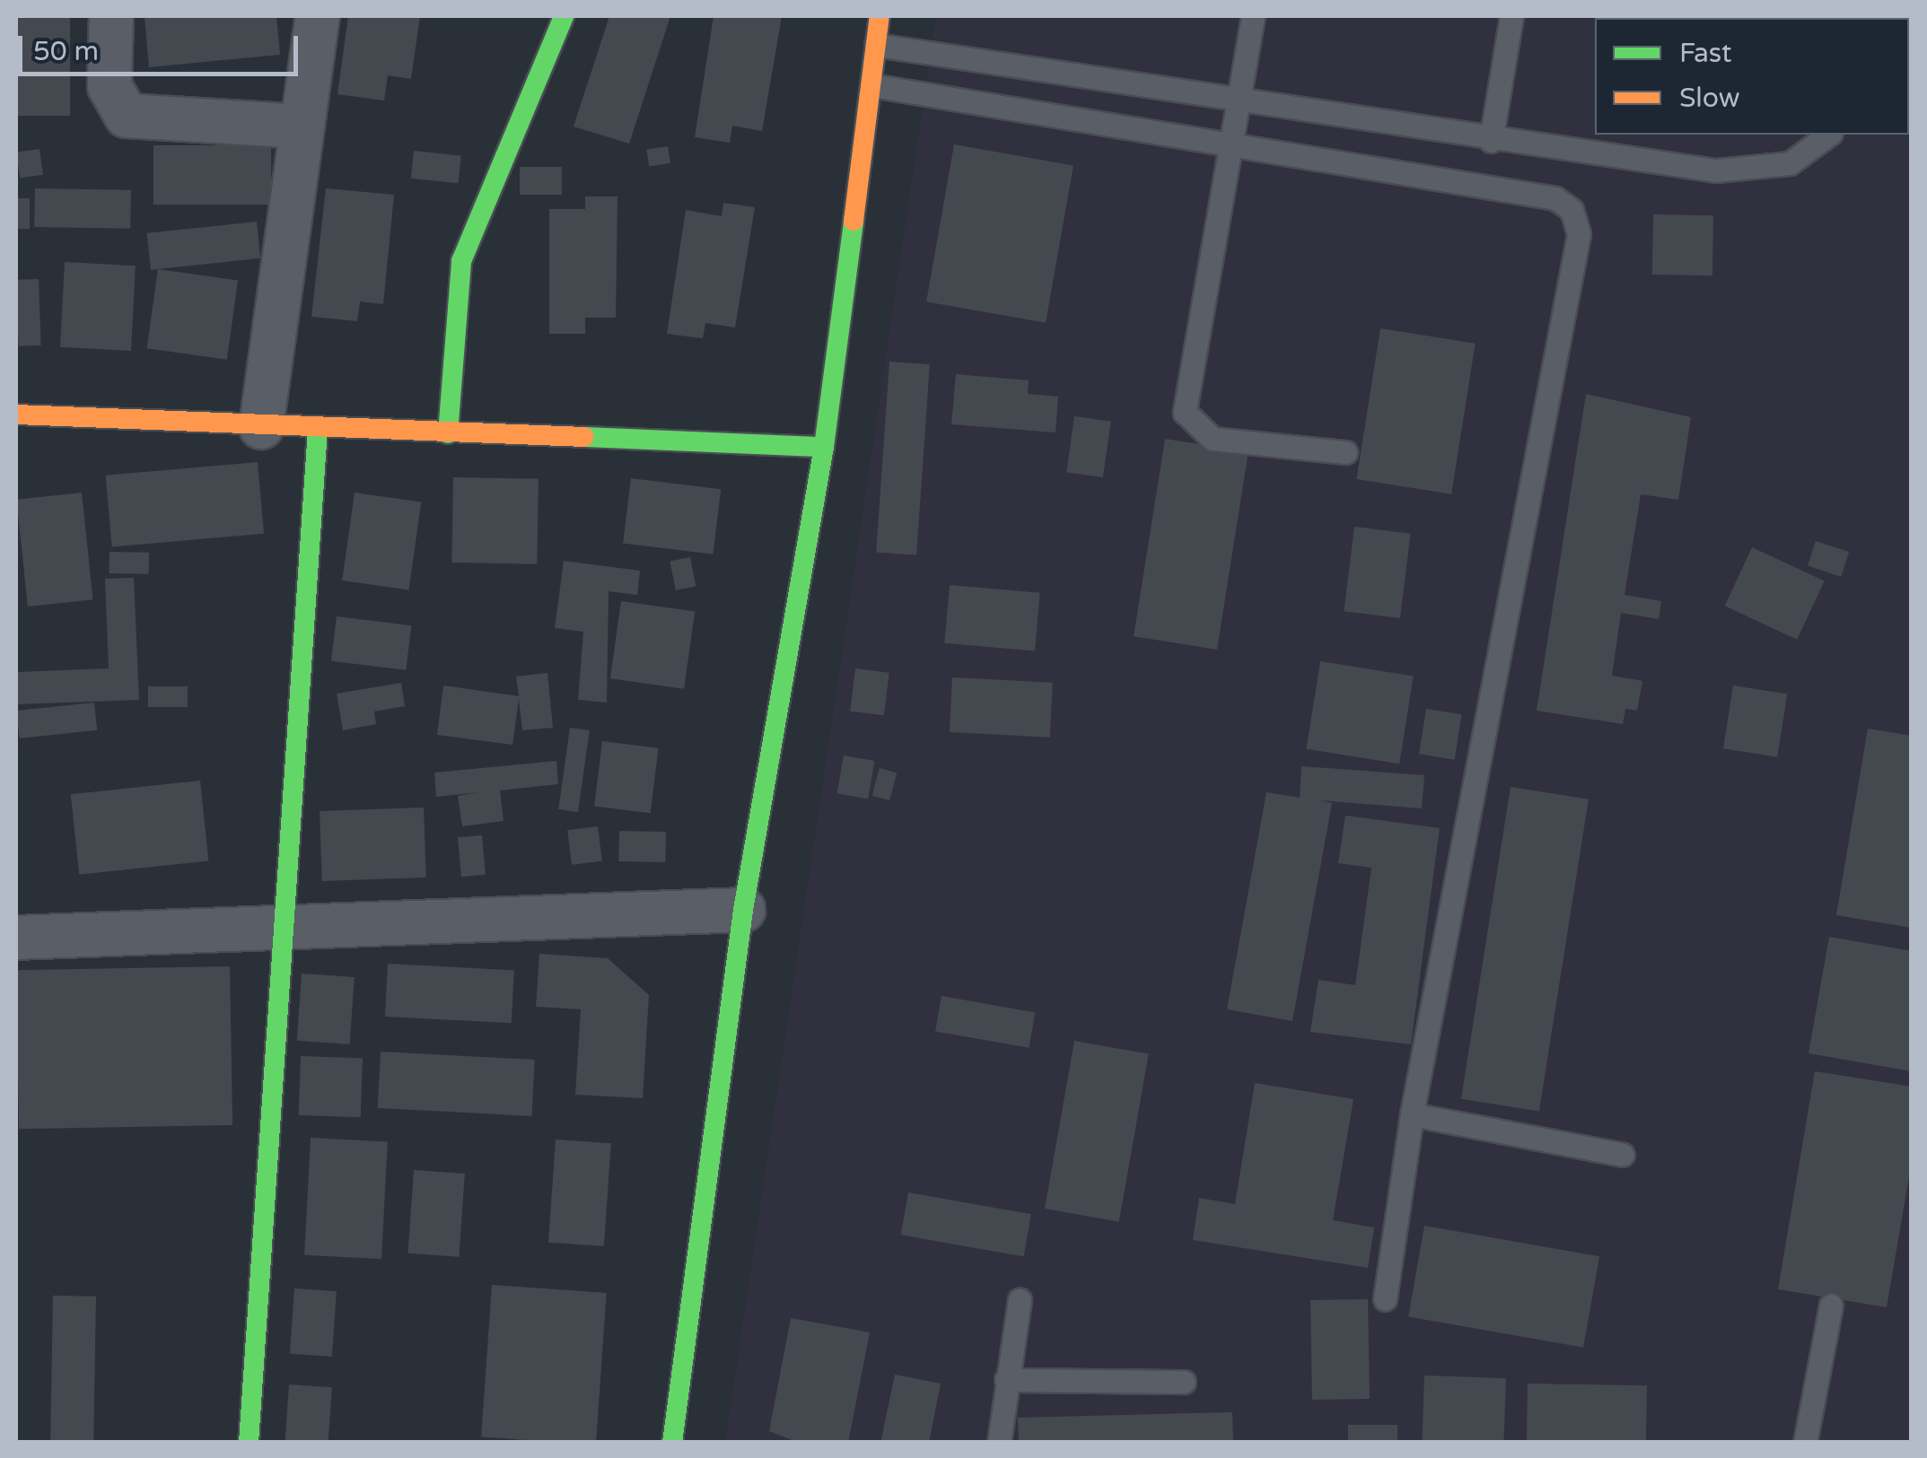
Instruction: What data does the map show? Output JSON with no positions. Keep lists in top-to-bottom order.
{
  "legend": ["Fast", "Slow"],
  "scale_bar": "50 m"
}
